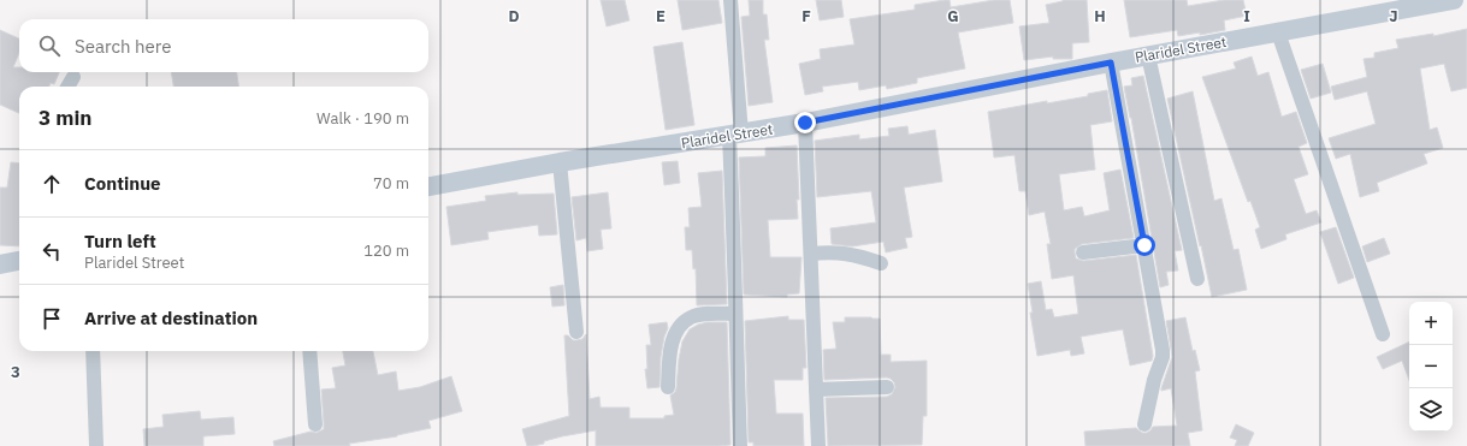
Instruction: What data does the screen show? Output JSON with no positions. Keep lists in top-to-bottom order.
{
  "streets": {
    "street": ["Plaridel Street"]
  },
  "page": {
    "search": "Search here",
    "heading": ["3 min", "Walk · 190 m"],
    "list": [
      ["Continue", "70 m"],
      ["Turn left", "Plaridel Street", "120 m"],
      "Arrive at destination"
    ],
    "map_buttons": ["+", "−"]
  },
  "grid": {
    "columns": [
      "D",
      "E",
      "F",
      "G",
      "H",
      "I",
      "J"
    ],
    "rows": ["3"]
  }
}
